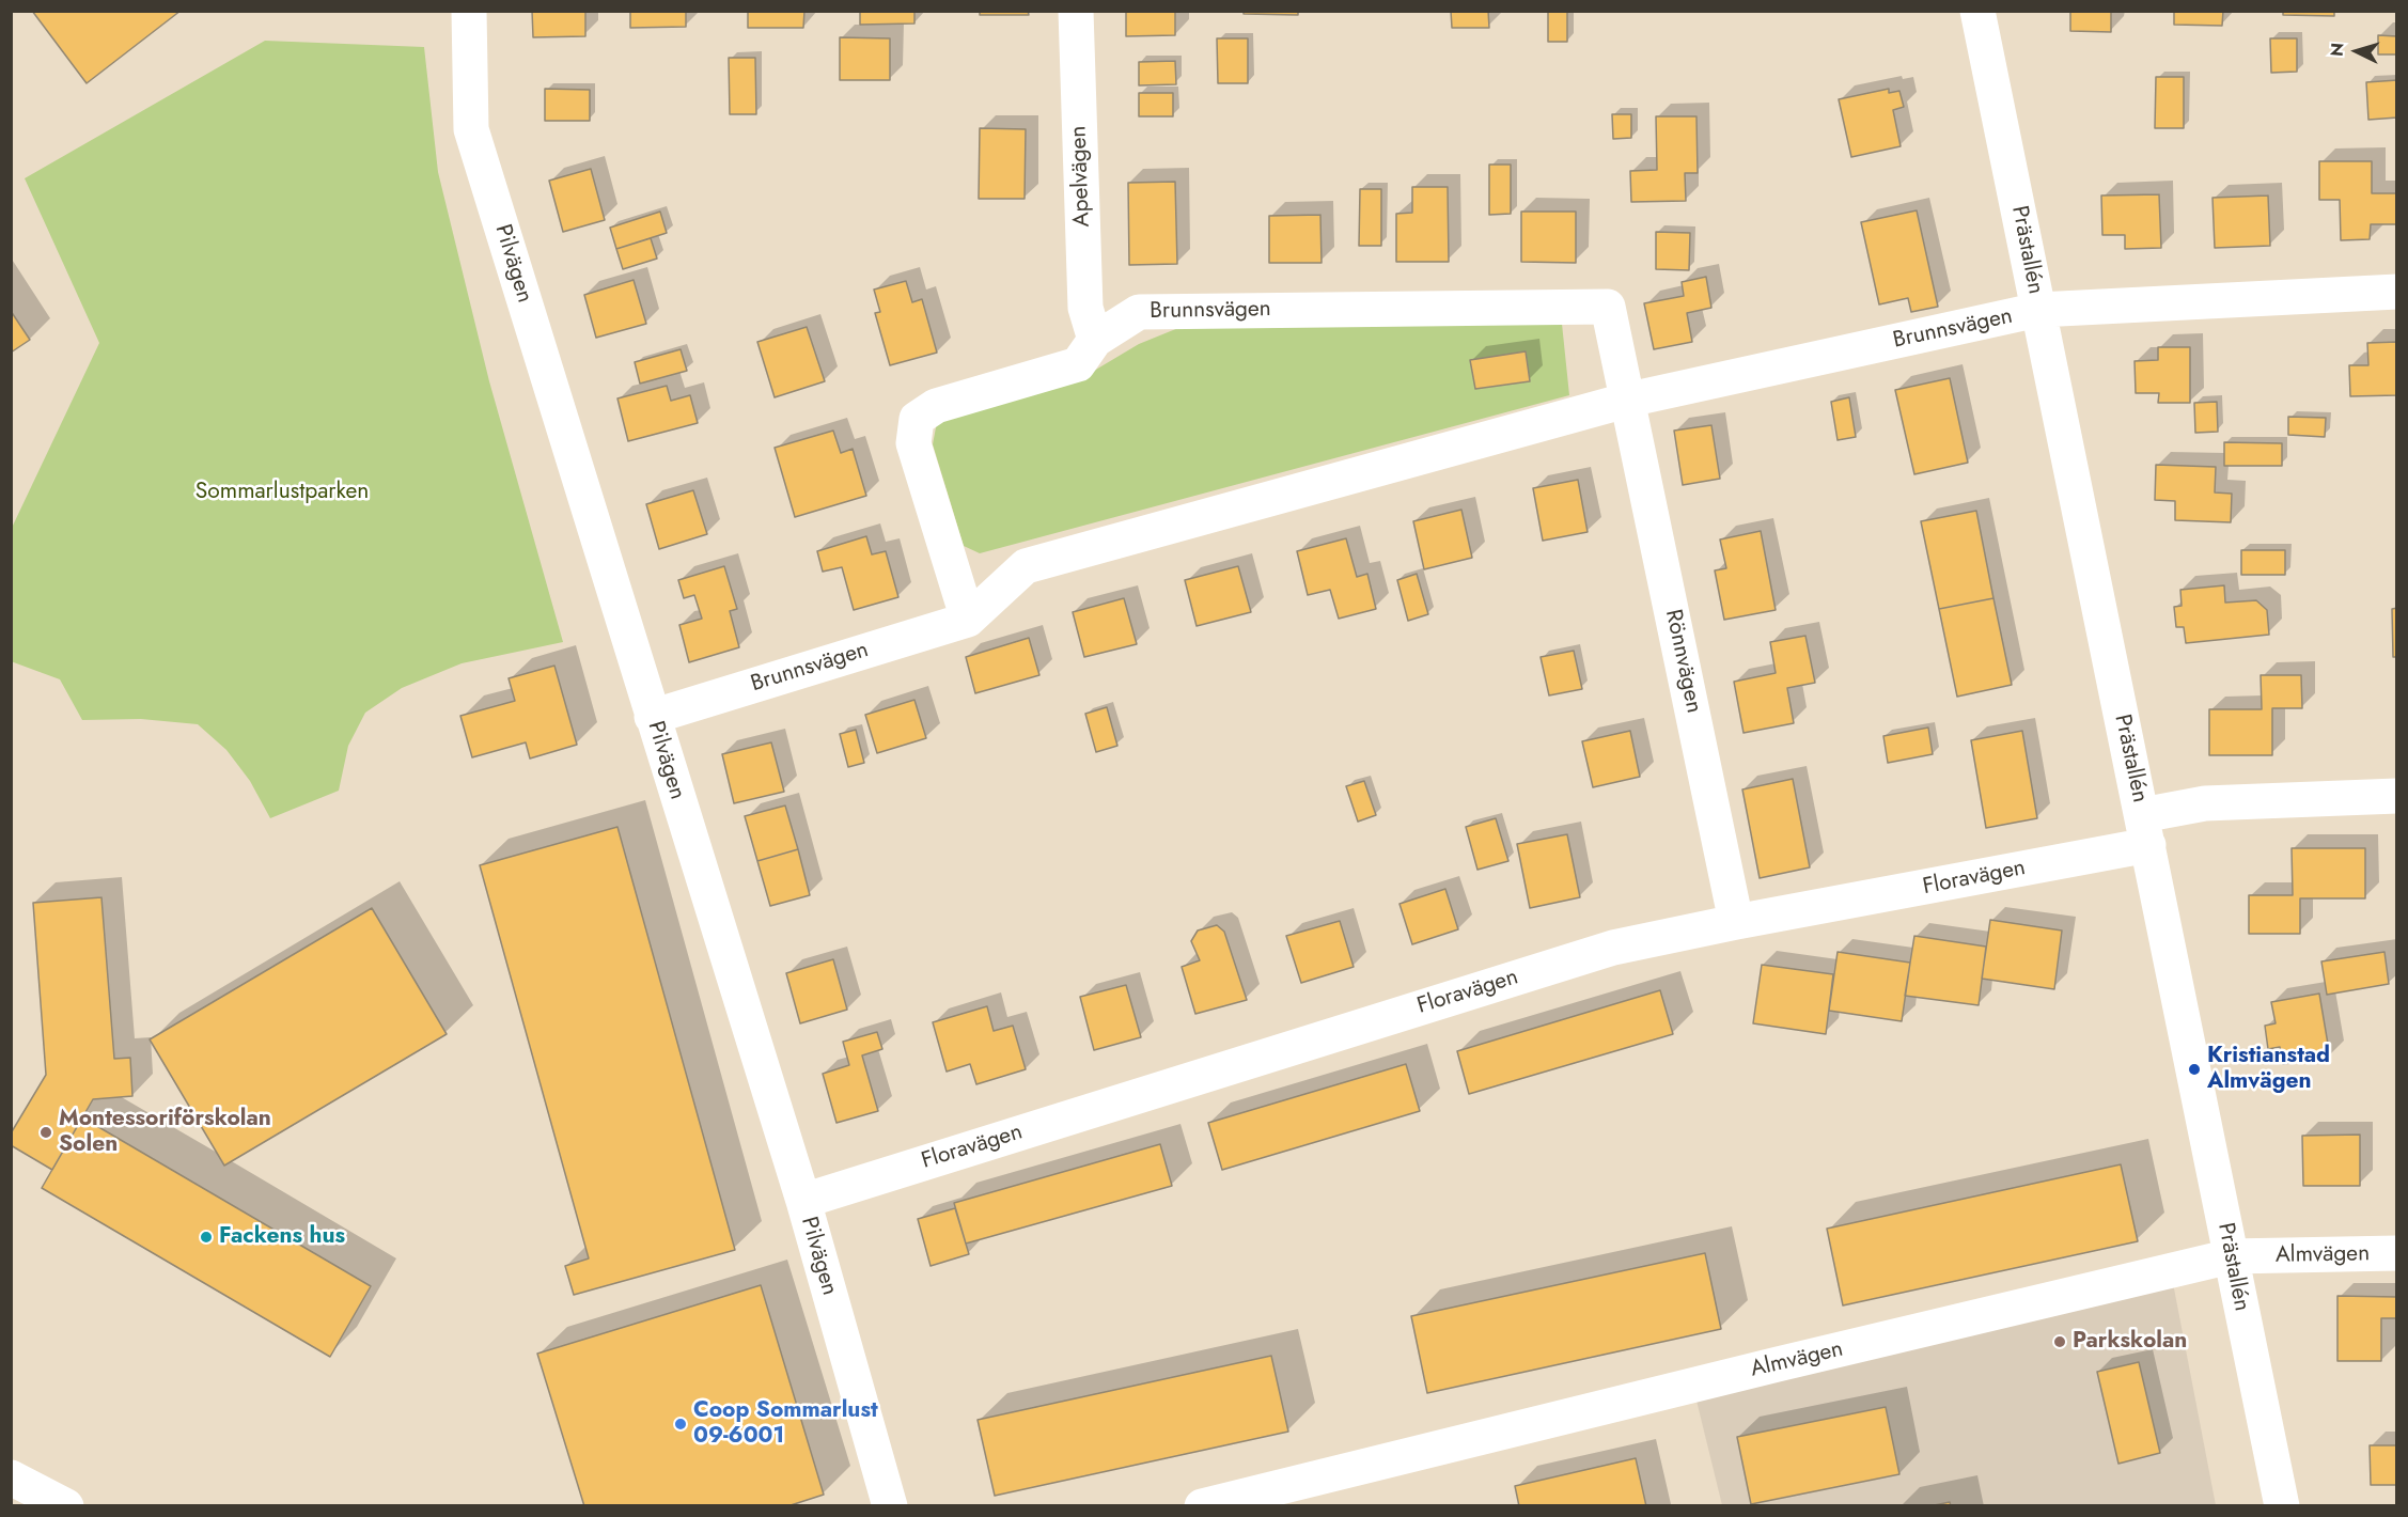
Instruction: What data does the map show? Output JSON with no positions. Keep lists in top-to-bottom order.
{
  "streets": {
    "street": [
      "Apelvägen",
      "Prästallén",
      "Pilvägen",
      "Brunnsvägen",
      "Rönnvägen",
      "Floravägen",
      "Almvägen"
    ]
  },
  "crossings": [
    ["Apelvägen", "Brunnsvägen"],
    ["Prästallén", "Brunnsvägen"],
    ["Prästallén", "Floravägen"],
    ["Prästallén", "Almvägen"],
    ["Pilvägen", "Brunnsvägen"],
    ["Pilvägen", "Floravägen"],
    ["Brunnsvägen", "Rönnvägen"],
    ["Rönnvägen", "Floravägen"]
  ],
  "parks": ["Sommarlustparken"],
  "places": [
    "Kristianstad Almvägen",
    "Montessoriförskolan Solen",
    "Fackens hus",
    "Parkskolan",
    "Coop Sommarlust 09-6001"
  ],
  "north": "left"
}
